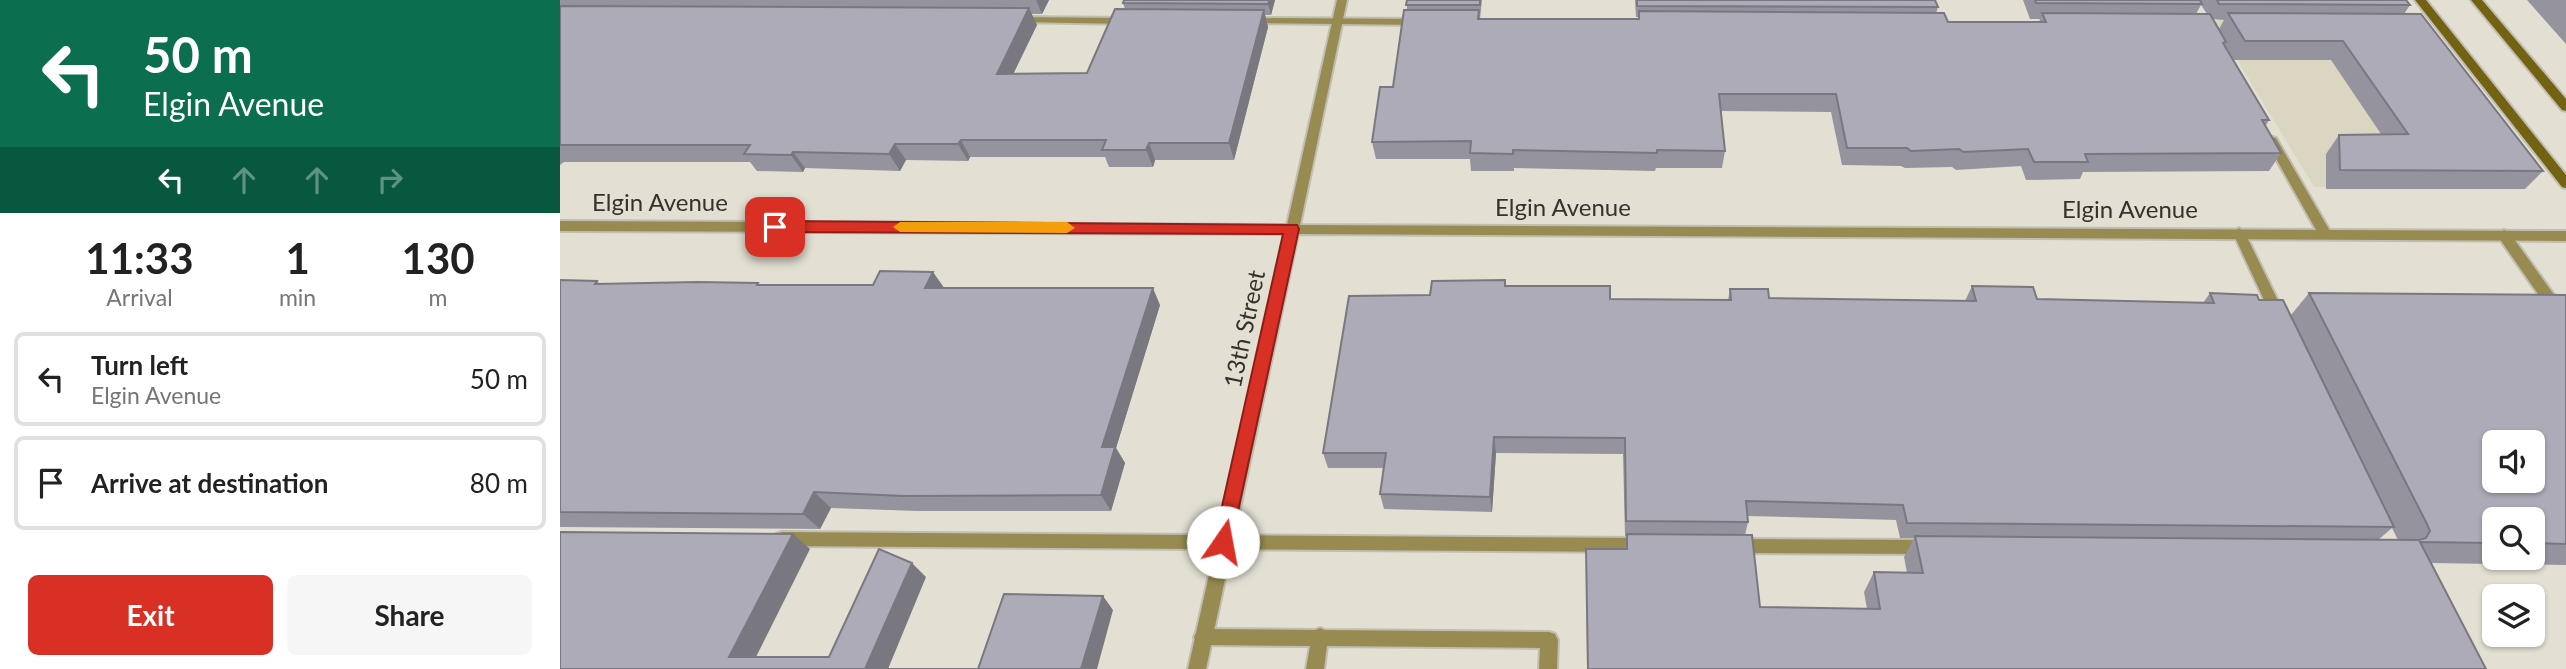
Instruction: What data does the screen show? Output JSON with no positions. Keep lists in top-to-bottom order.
{
  "streets": {
    "street": ["Elgin Avenue", "13th Street"]
  },
  "crossings": [
    ["Elgin Avenue", "13th Street"]
  ],
  "page": {
    "turn": ["50 m", "Elgin Avenue"],
    "eta": [
      "11:33",
      "Arrival",
      "1",
      "min",
      "130",
      "m"
    ],
    "list": [
      {
        "name": "Turn left",
        "note": "Elgin Avenue",
        "value": "50 m"
      },
      {
        "name": "Arrive at destination",
        "value": "80 m"
      }
    ],
    "buttons": ["Exit", "Share"]
  }
}
